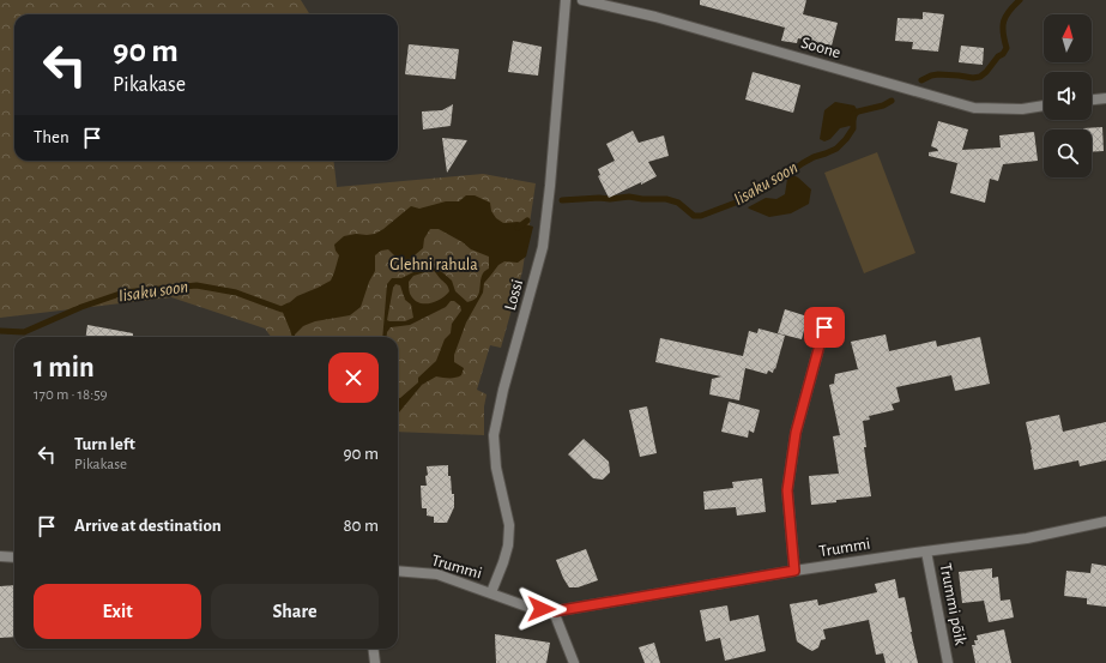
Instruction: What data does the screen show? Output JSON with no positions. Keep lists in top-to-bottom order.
{
  "streets": {
    "street": [
      "Soone",
      "Lossi",
      "Trummi",
      "Trummi põik"
    ]
  },
  "crossings": [
    ["Lossi", "Trummi"],
    ["Trummi", "Trummi põik"]
  ],
  "water": ["Iisaku soon"],
  "parks": ["Glehni rahula"],
  "north": "top",
  "page": {
    "turn": ["90 m", "Pikakase"],
    "then": "Then",
    "heading": ["1 min", "170 m · 18:59"],
    "list": [
      {
        "name": "Turn left",
        "note": "Pikakase",
        "value": "90 m"
      },
      {
        "name": "Arrive at destination",
        "value": "80 m"
      }
    ],
    "buttons": ["Exit", "Share"]
  }
}
